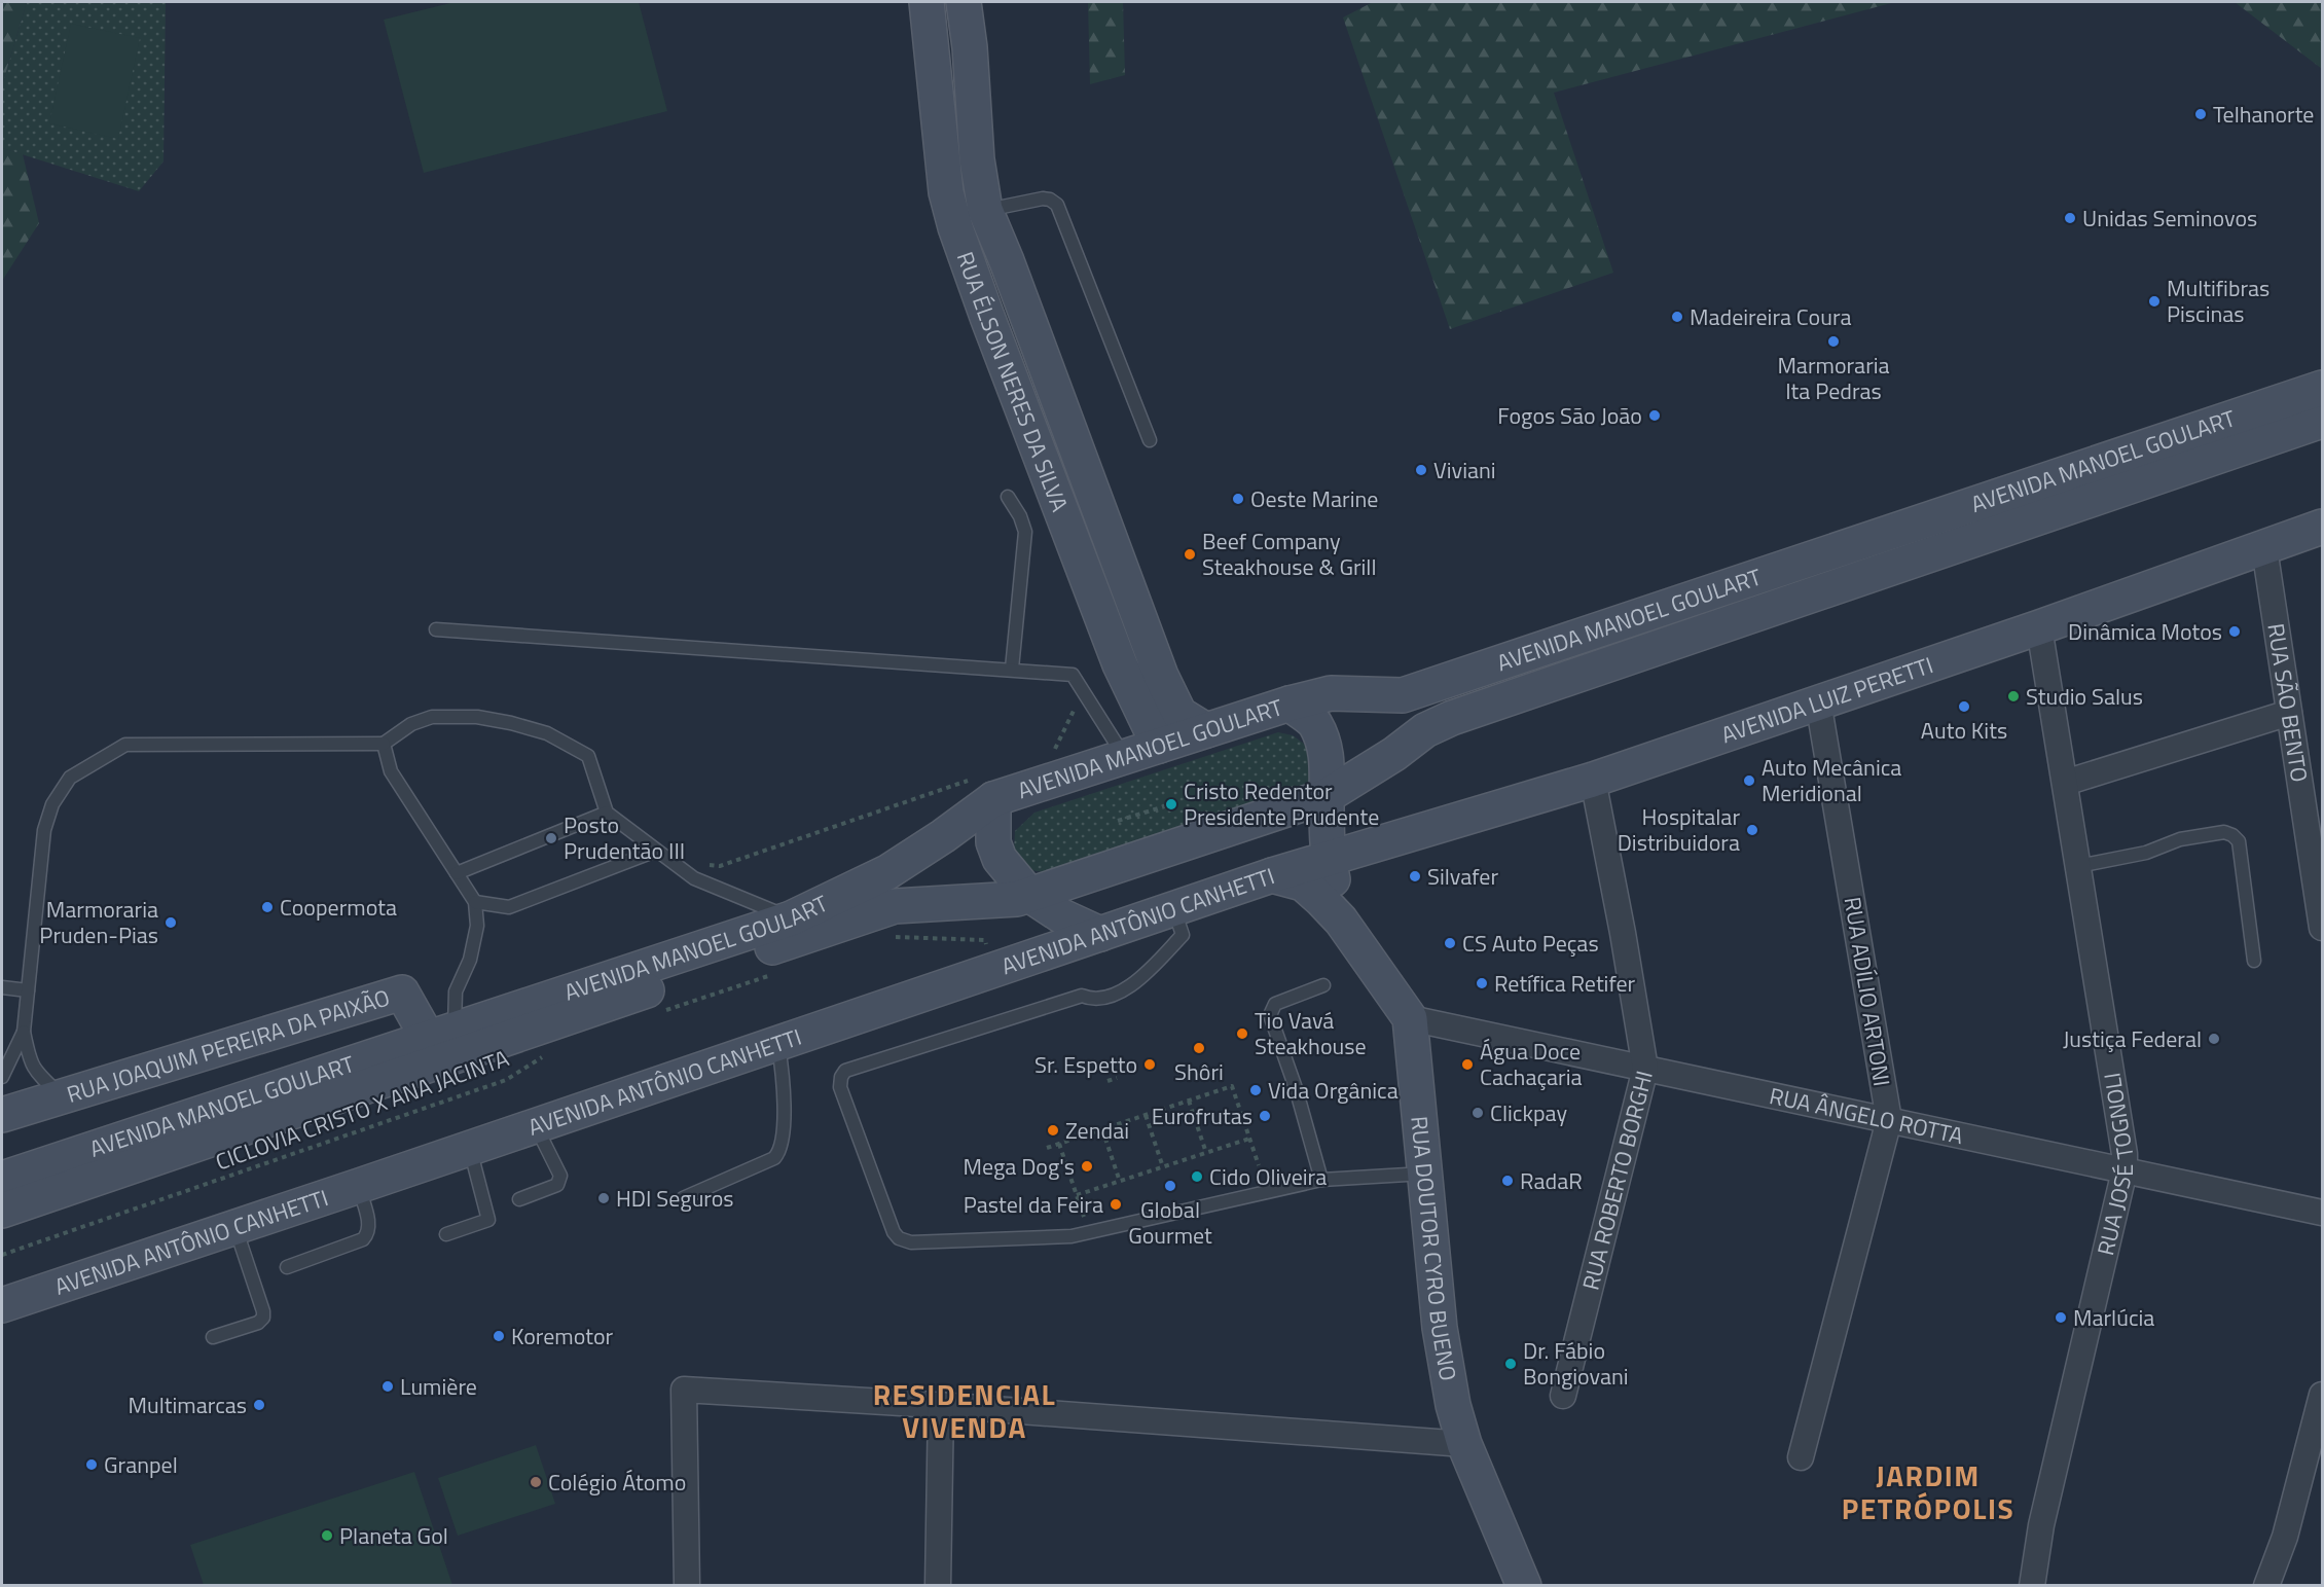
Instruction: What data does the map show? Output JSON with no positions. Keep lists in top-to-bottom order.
{
  "streets": {
    "street": [
      "RUA ÉLSON NERES DA SILVA",
      "AVENIDA MANOEL GOULART",
      "AVENIDA LUIZ PERETTI",
      "RUA SÃO BENTO",
      "AVENIDA ANTÔNIO CANHETTI",
      "RUA ADÍLIO ARTONI",
      "RUA JOAQUIM PEREIRA DA PAIXÃO",
      "RUA ÂNGELO ROTTA",
      "RUA JOSÉ TOGNOLI",
      "RUA ROBERTO BORGHI",
      "RUA DOUTOR CYRO BUENO"
    ],
    "path": ["CICLOVIA CRISTO X ANA JACINTA"]
  },
  "crossings": [
    ["RUA ÉLSON NERES DA SILVA", "AVENIDA MANOEL GOULART"],
    ["AVENIDA MANOEL GOULART", "RUA JOAQUIM PEREIRA DA PAIXÃO"],
    ["AVENIDA LUIZ PERETTI", "RUA SÃO BENTO"],
    ["AVENIDA LUIZ PERETTI", "AVENIDA ANTÔNIO CANHETTI"],
    ["AVENIDA LUIZ PERETTI", "RUA ADÍLIO ARTONI"],
    ["AVENIDA LUIZ PERETTI", "RUA JOSÉ TOGNOLI"],
    ["AVENIDA LUIZ PERETTI", "RUA ROBERTO BORGHI"],
    ["RUA ADÍLIO ARTONI", "RUA ÂNGELO ROTTA"],
    ["RUA ÂNGELO ROTTA", "RUA JOSÉ TOGNOLI"],
    ["RUA ÂNGELO ROTTA", "RUA ROBERTO BORGHI"],
    ["RUA ÂNGELO ROTTA", "RUA DOUTOR CYRO BUENO"]
  ],
  "districts": ["RESIDENCIAL VIVENDA", "JARDIM PETRÓPOLIS"],
  "places": [
    "Telhanorte",
    "Unidas Seminovos",
    "Multifibras Piscinas",
    "Madeireira Coura",
    "Marmoraria Ita Pedras",
    "Fogos São João",
    "Viviani",
    "Oeste Marine",
    "Beef Company Steakhouse & Grill",
    "Dinâmica Motos",
    "Studio Salus",
    "Auto Kits",
    "Auto Mecânica Meridional",
    "Cristo Redentor Presidente Prudente",
    "Hospitalar Distribuidora",
    "Posto Prudentão III",
    "Silvafer",
    "Coopermota",
    "Marmoraria Pruden-Pias",
    "CS Auto Peças",
    "Retífica Retifer",
    "Tio Vavá Steakhouse",
    "Justiça Federal",
    "Shôri",
    "Sr. Espetto",
    "Água Doce Cachaçaria",
    "Vida Orgânica",
    "Clickpay",
    "Eurofrutas",
    "Zendai",
    "Mega Dog's",
    "Cido Oliveira",
    "RadaR",
    "Global Gourmet",
    "HDI Seguros",
    "Pastel da Feira",
    "Marlúcia",
    "Koremotor",
    "Dr. Fábio Bongiovani",
    "Lumière",
    "Multimarcas",
    "Granpel",
    "Colégio Átomo",
    "Planeta Gol"
  ]
}
